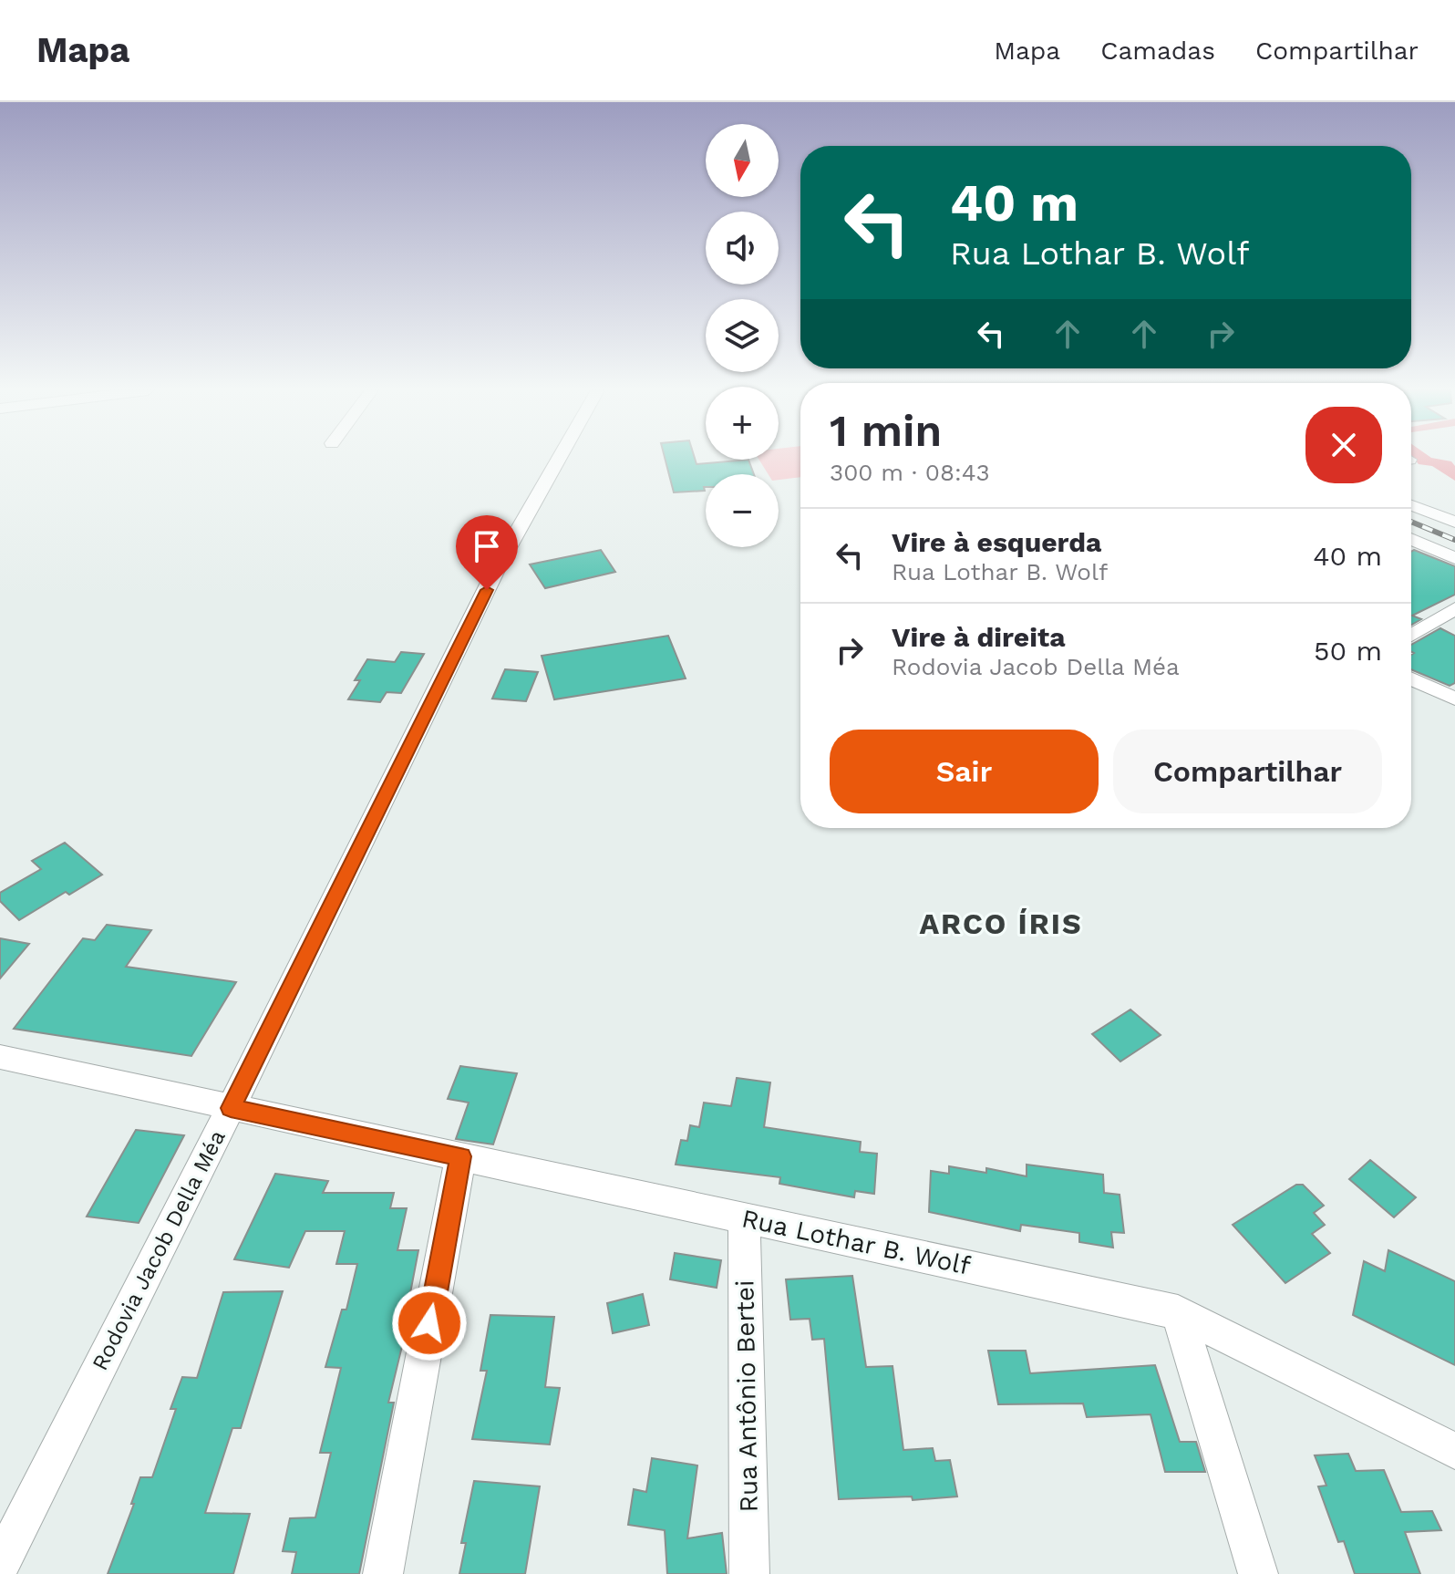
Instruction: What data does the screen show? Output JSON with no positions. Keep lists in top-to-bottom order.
{
  "streets": {
    "street": ["Rua Lothar B. Wolf", "Rodovia Jacob Della Méa", "Rua Antônio Bertei"]
  },
  "crossings": [
    ["Rua Lothar B. Wolf", "Rodovia Jacob Della Méa"],
    ["Rua Lothar B. Wolf", "Rua Antônio Bertei"]
  ],
  "districts": ["ARCO ÍRIS"],
  "north": "bottom",
  "page": {
    "header": "Mapa",
    "nav": ["Mapa", "Camadas", "Compartilhar"],
    "map_buttons": ["+", "−"],
    "turn": ["40 m", "Rua Lothar B. Wolf"],
    "heading": ["1 min", "300 m · 08:43"],
    "list": [
      {
        "name": "Vire à esquerda",
        "note": "Rua Lothar B. Wolf",
        "value": "40 m"
      },
      {
        "name": "Vire à direita",
        "note": "Rodovia Jacob Della Méa",
        "value": "50 m"
      }
    ],
    "buttons": ["Sair", "Compartilhar"]
  }
}
